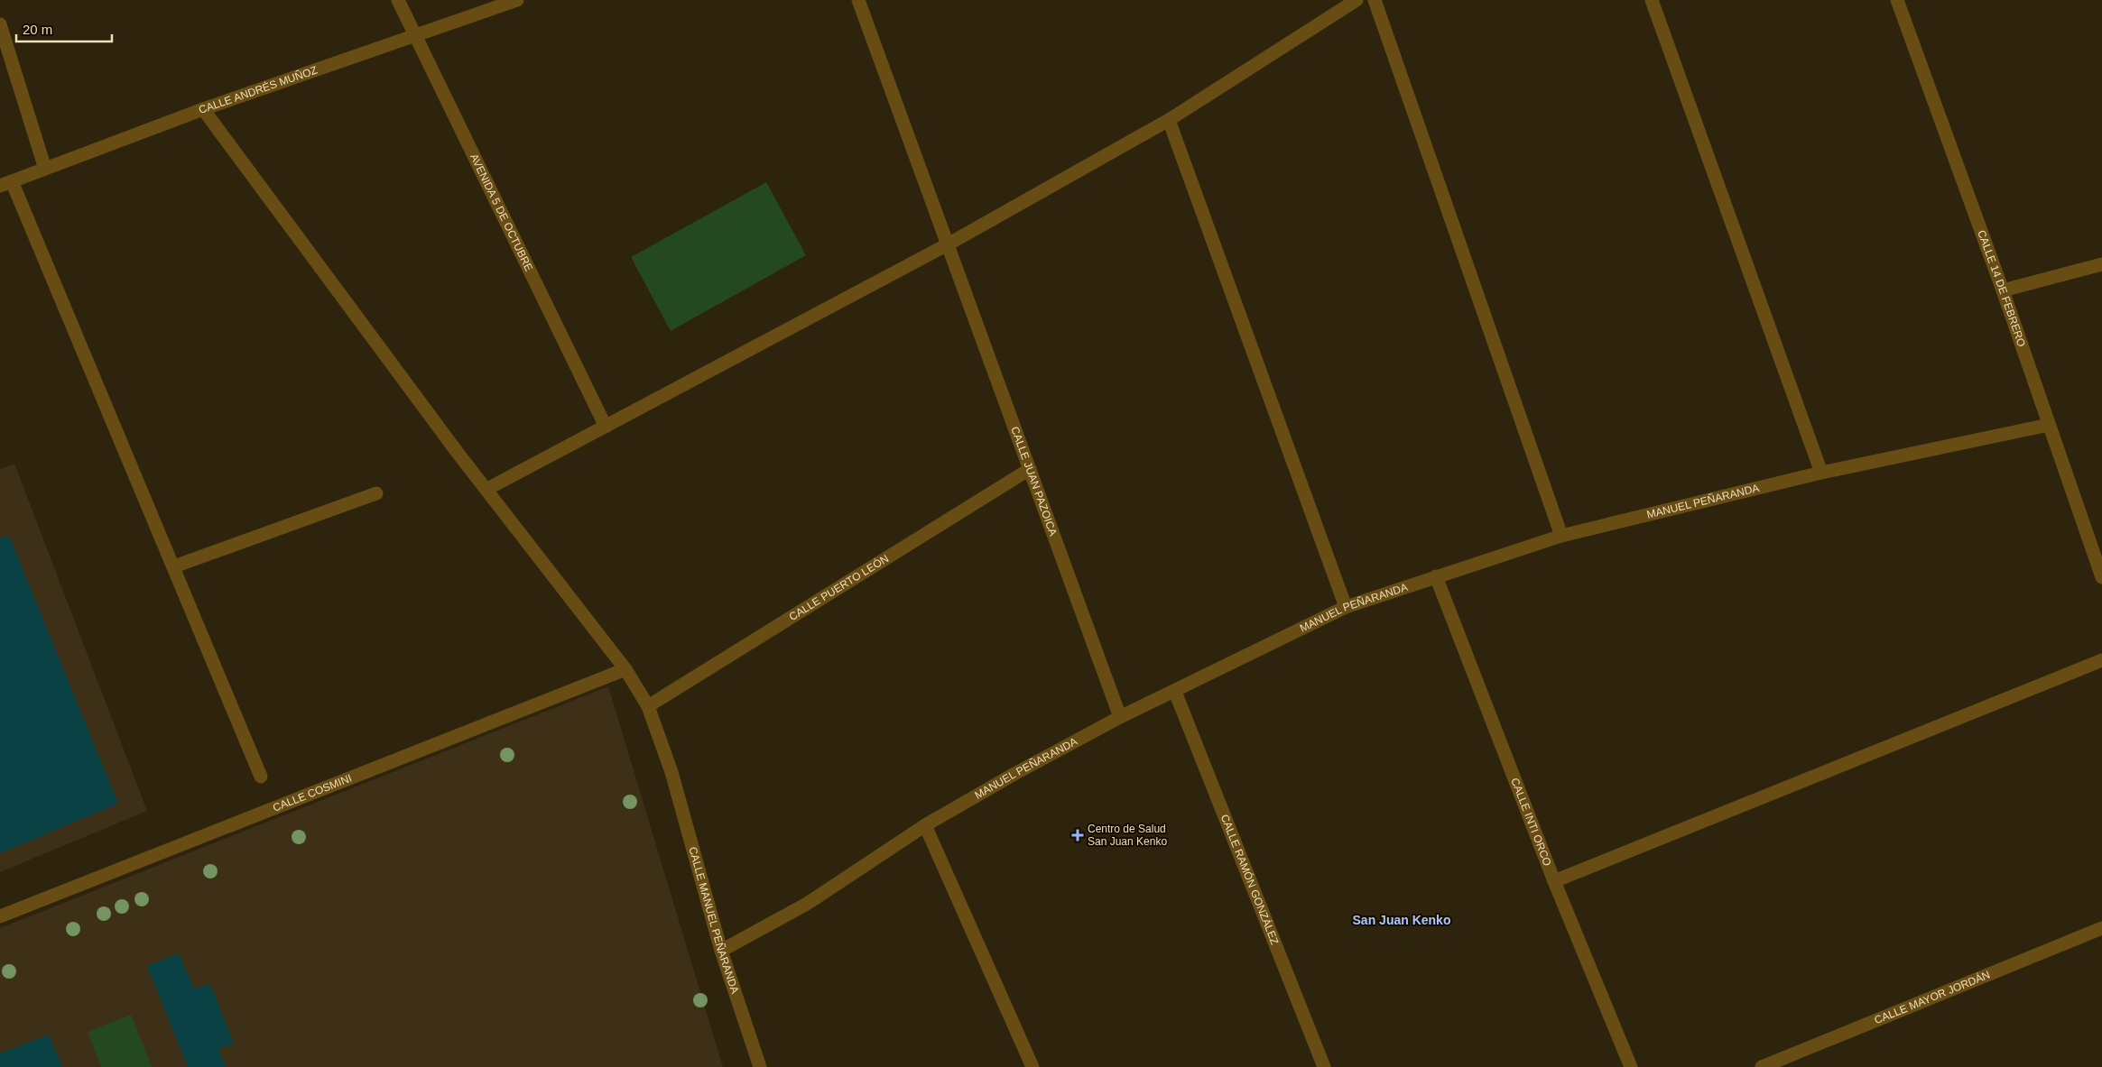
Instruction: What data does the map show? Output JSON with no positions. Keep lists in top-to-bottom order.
{
  "streets": {
    "street": [
      "CALLE ANDRÉS MUÑOZ",
      "AVENIDA 5 DE OCTUBRE",
      "CALLE 14 DE FEBRERO",
      "CALLE JUAN PAZOICA",
      "MANUEL PEÑARANDA",
      "CALLE PUERTO LEÓN",
      "CALLE COSMINI",
      "CALLE INTI ORCO",
      "CALLE RAMÓN GONZÁLEZ",
      "CALLE MANUEL PEÑARANDA",
      "CALLE MAYOR JORDÁN"
    ]
  },
  "crossings": [
    ["CALLE ANDRÉS MUÑOZ", "AVENIDA 5 DE OCTUBRE"],
    ["CALLE ANDRÉS MUÑOZ", "CALLE MANUEL PEÑARANDA"],
    ["CALLE 14 DE FEBRERO", "MANUEL PEÑARANDA"],
    ["CALLE JUAN PAZOICA", "MANUEL PEÑARANDA"],
    ["CALLE JUAN PAZOICA", "CALLE PUERTO LEÓN"],
    ["MANUEL PEÑARANDA", "CALLE INTI ORCO"],
    ["MANUEL PEÑARANDA", "CALLE RAMÓN GONZÁLEZ"],
    ["MANUEL PEÑARANDA", "CALLE MANUEL PEÑARANDA"],
    ["CALLE PUERTO LEÓN", "CALLE MANUEL PEÑARANDA"],
    ["CALLE COSMINI", "CALLE MANUEL PEÑARANDA"]
  ],
  "districts": ["San Juan Kenko"],
  "places": {
    "health": ["Centro de Salud San Juan Kenko"]
  },
  "scale_bar": "20 m"
}
